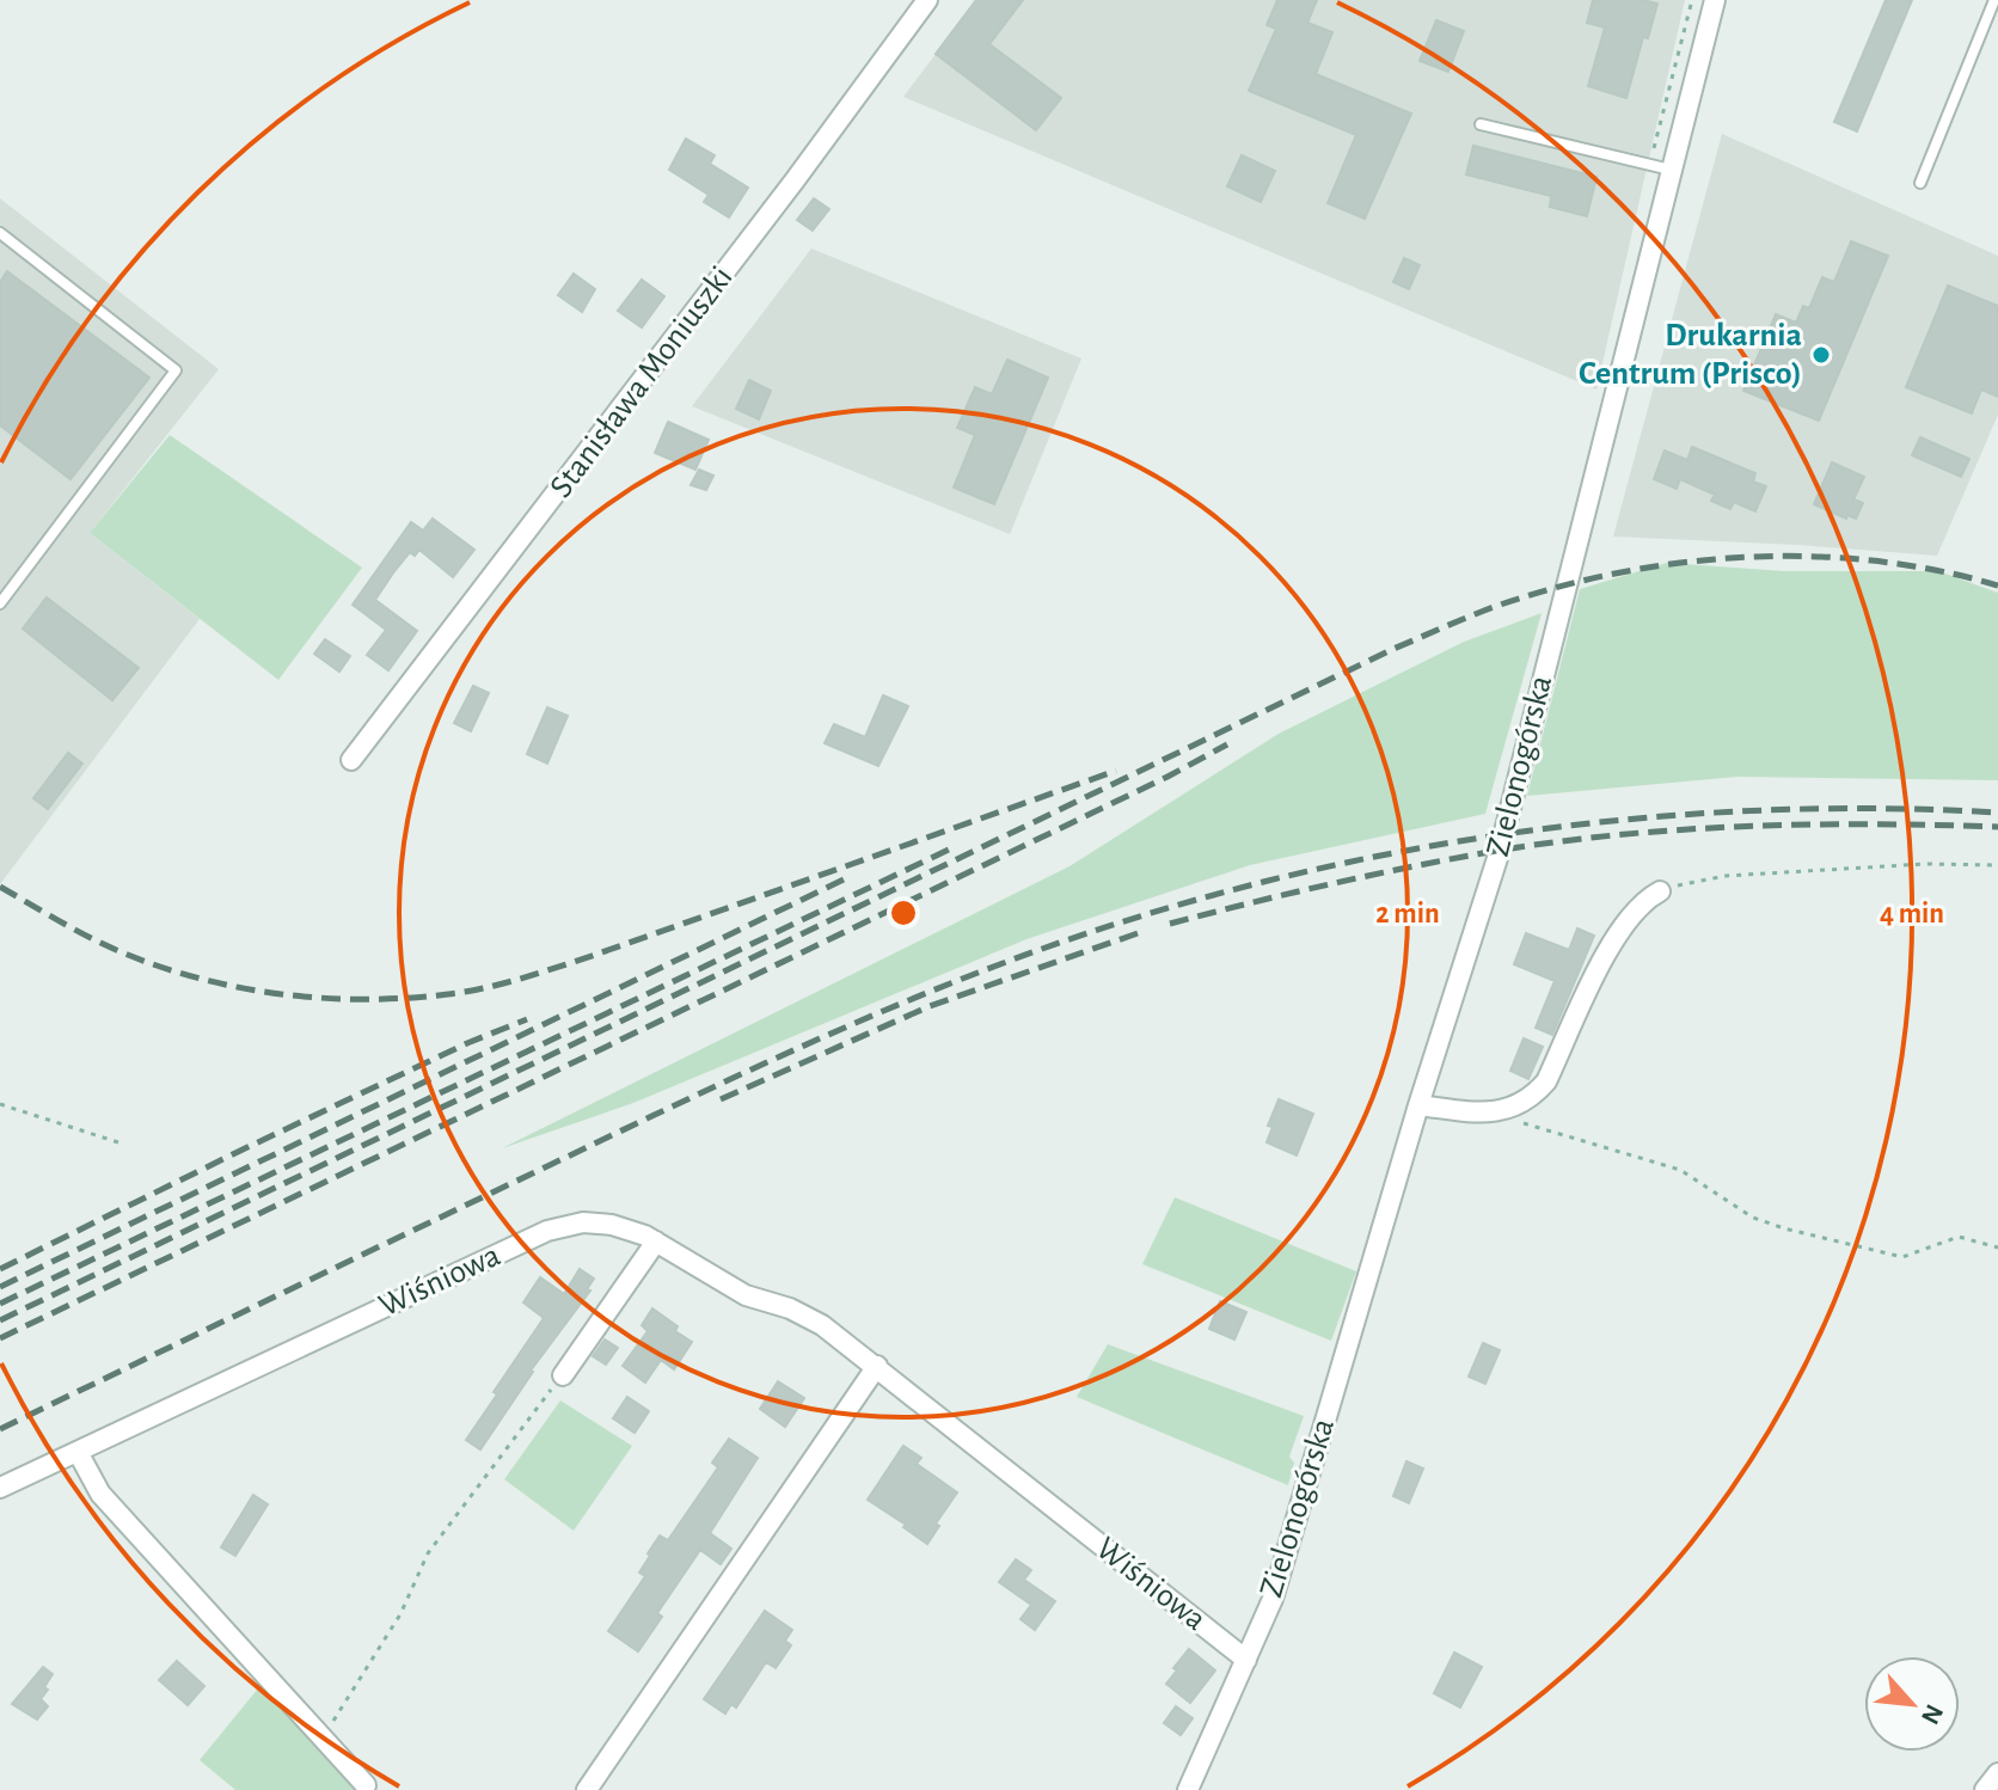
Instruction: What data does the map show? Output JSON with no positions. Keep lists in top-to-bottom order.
{
  "streets": {
    "street": ["Stanisława Moniuszki", "Zielonogórska", "Wiśniowa"]
  },
  "crossings": [
    ["Zielonogórska", "Wiśniowa"]
  ],
  "places": ["Drukarnia Centrum (Prisco)"],
  "north": "bottom right",
  "rings": ["2 min", "4 min"]
}
